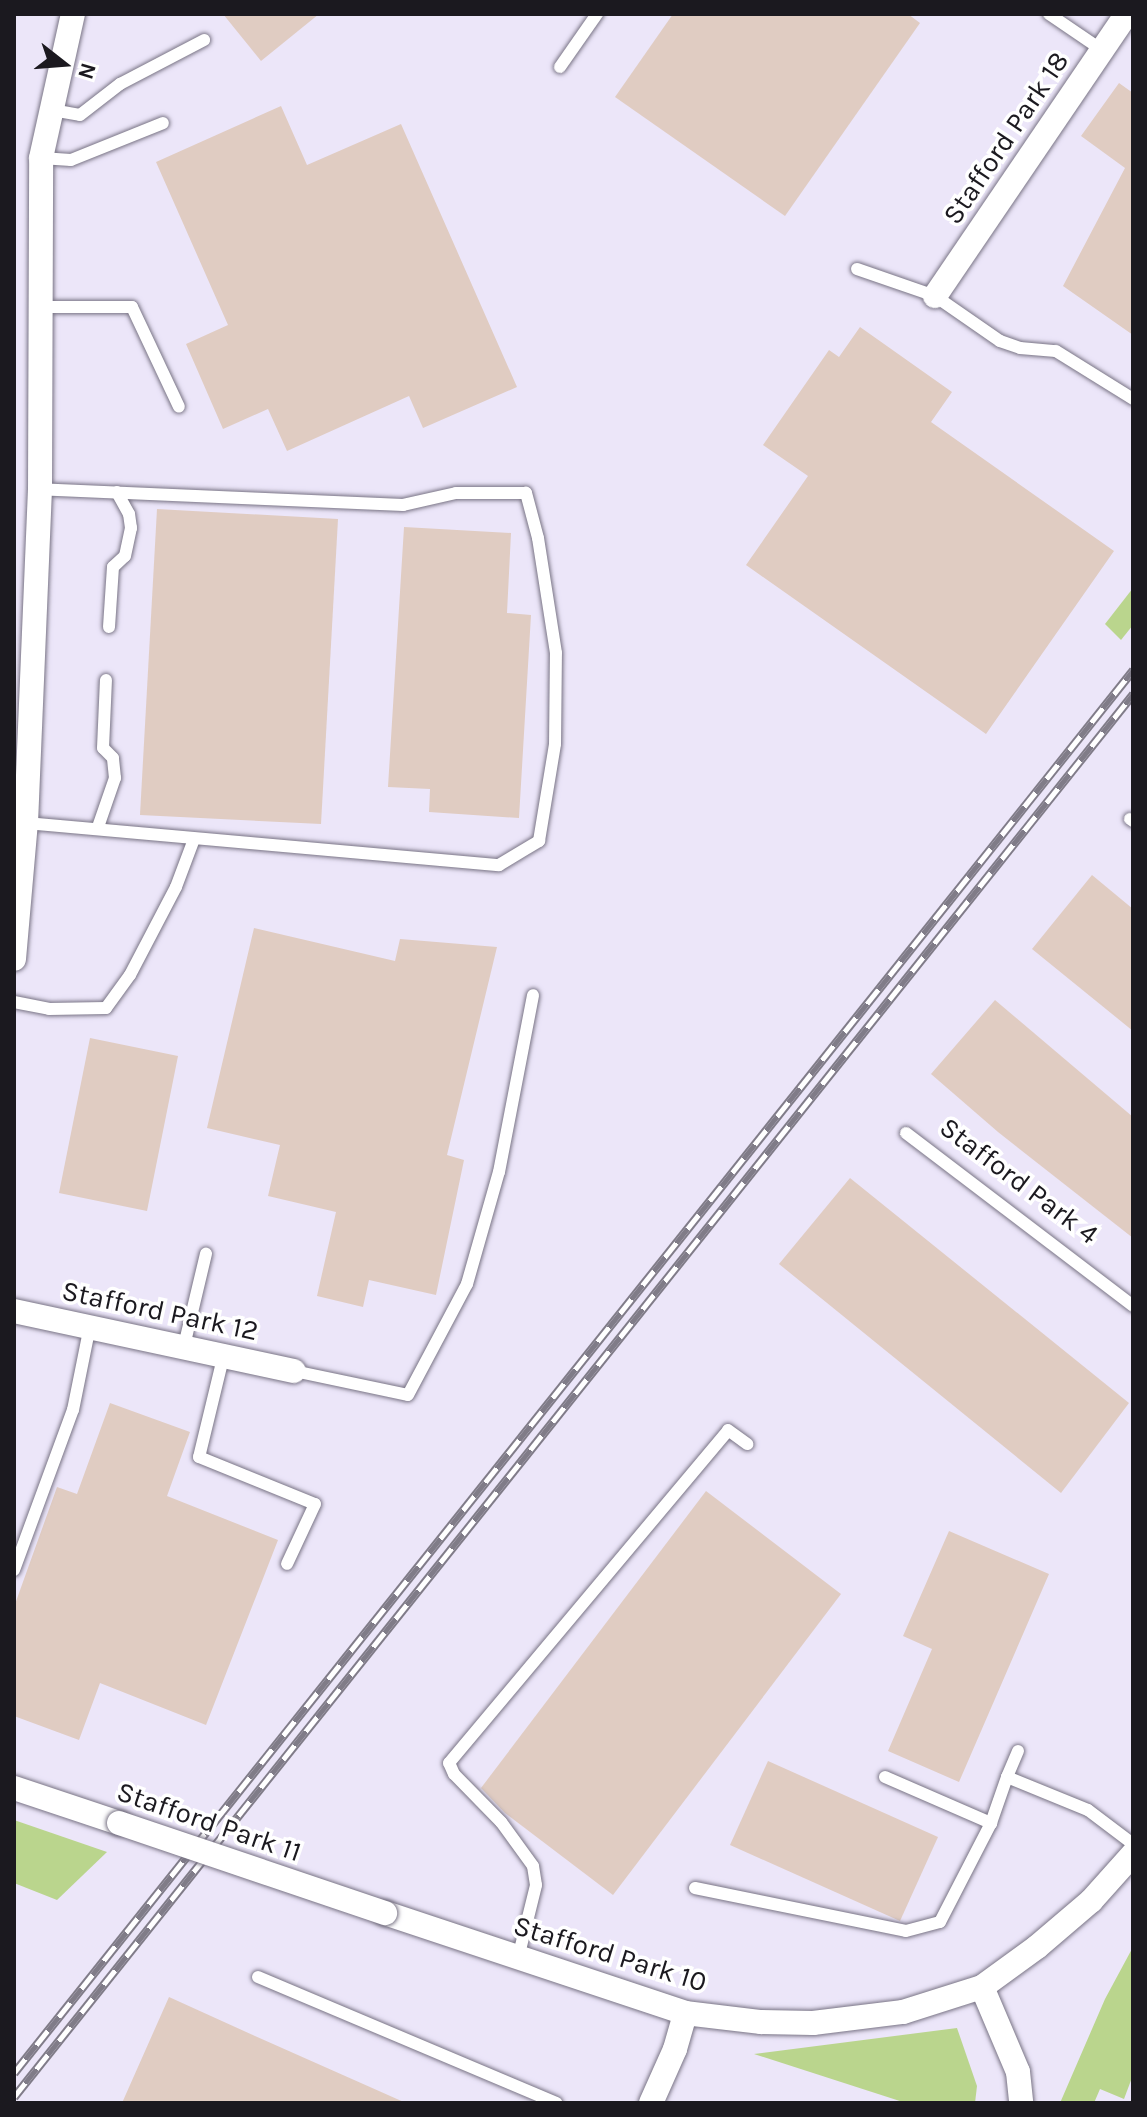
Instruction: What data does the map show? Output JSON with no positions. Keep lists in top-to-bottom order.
{
  "streets": {
    "street": [
      "Stafford Park 18",
      "Stafford Park 12",
      "Stafford Park 11",
      "Stafford Park 10"
    ],
    "lane": ["Stafford Park 4"]
  },
  "crossings": [
    ["Stafford Park 11", "Stafford Park 10"]
  ],
  "north": "right"
}
